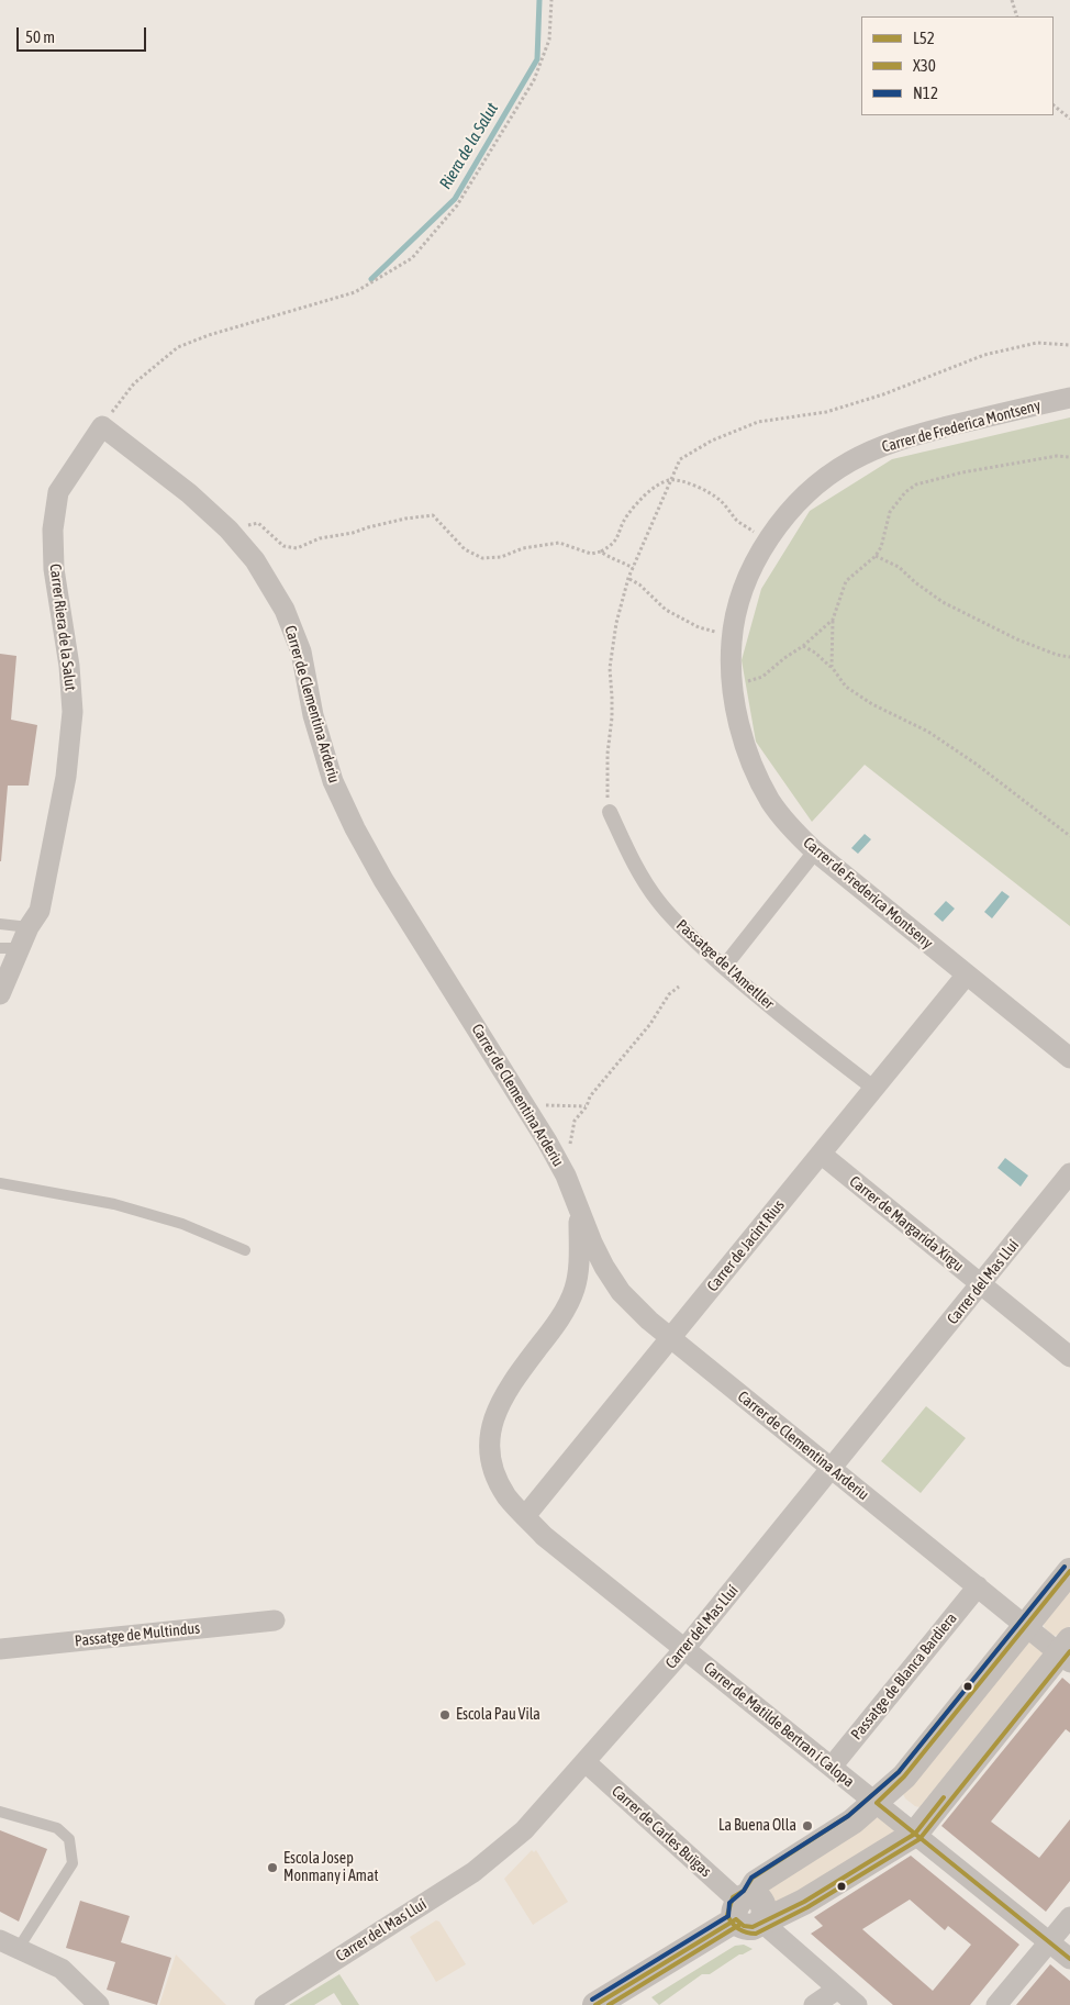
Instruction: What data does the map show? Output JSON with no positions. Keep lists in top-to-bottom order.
{
  "streets": {
    "street": [
      "Carrer de Frederica Montseny",
      "Carrer Riera de la Salut",
      "Carrer de Clementina Arderiu",
      "Passatge de l'Ametller",
      "Carrer de Margarida Xirgu",
      "Carrer de Jacint Rius",
      "Carrer del Mas Lluí",
      "Passatge de Multindus",
      "Passatge de Blanca Bardiera",
      "Carrer de Matilde Bertran i Calopa",
      "Carrer de Carles Buïgas"
    ]
  },
  "crossings": [
    ["Carrer de Frederica Montseny", "Carrer de Jacint Rius"],
    ["Carrer Riera de la Salut", "Carrer de Clementina Arderiu"],
    ["Carrer de Clementina Arderiu", "Carrer de Jacint Rius"],
    ["Carrer de Clementina Arderiu", "Carrer del Mas Lluí"],
    ["Carrer de Clementina Arderiu", "Passatge de Blanca Bardiera"],
    ["Carrer de Clementina Arderiu", "Carrer de Matilde Bertran i Calopa"],
    ["Passatge de l'Ametller", "Carrer de Jacint Rius"],
    ["Carrer de Margarida Xirgu", "Carrer de Jacint Rius"],
    ["Carrer de Margarida Xirgu", "Carrer del Mas Lluí"],
    ["Carrer de Jacint Rius", "Carrer de Matilde Bertran i Calopa"],
    ["Carrer del Mas Lluí", "Carrer de Matilde Bertran i Calopa"],
    ["Carrer del Mas Lluí", "Carrer de Carles Buïgas"],
    ["Passatge de Blanca Bardiera", "Carrer de Matilde Bertran i Calopa"]
  ],
  "water": ["Riera de la Salut"],
  "places": ["Escola Pau Vila", "La Buena Olla", "Escola Josep Monmany i Amat"],
  "lines": ["transit line X30", "transit line N12", "transit line L52"],
  "legend": ["L52", "X30", "N12"],
  "scale_bar": "50 m"
}
